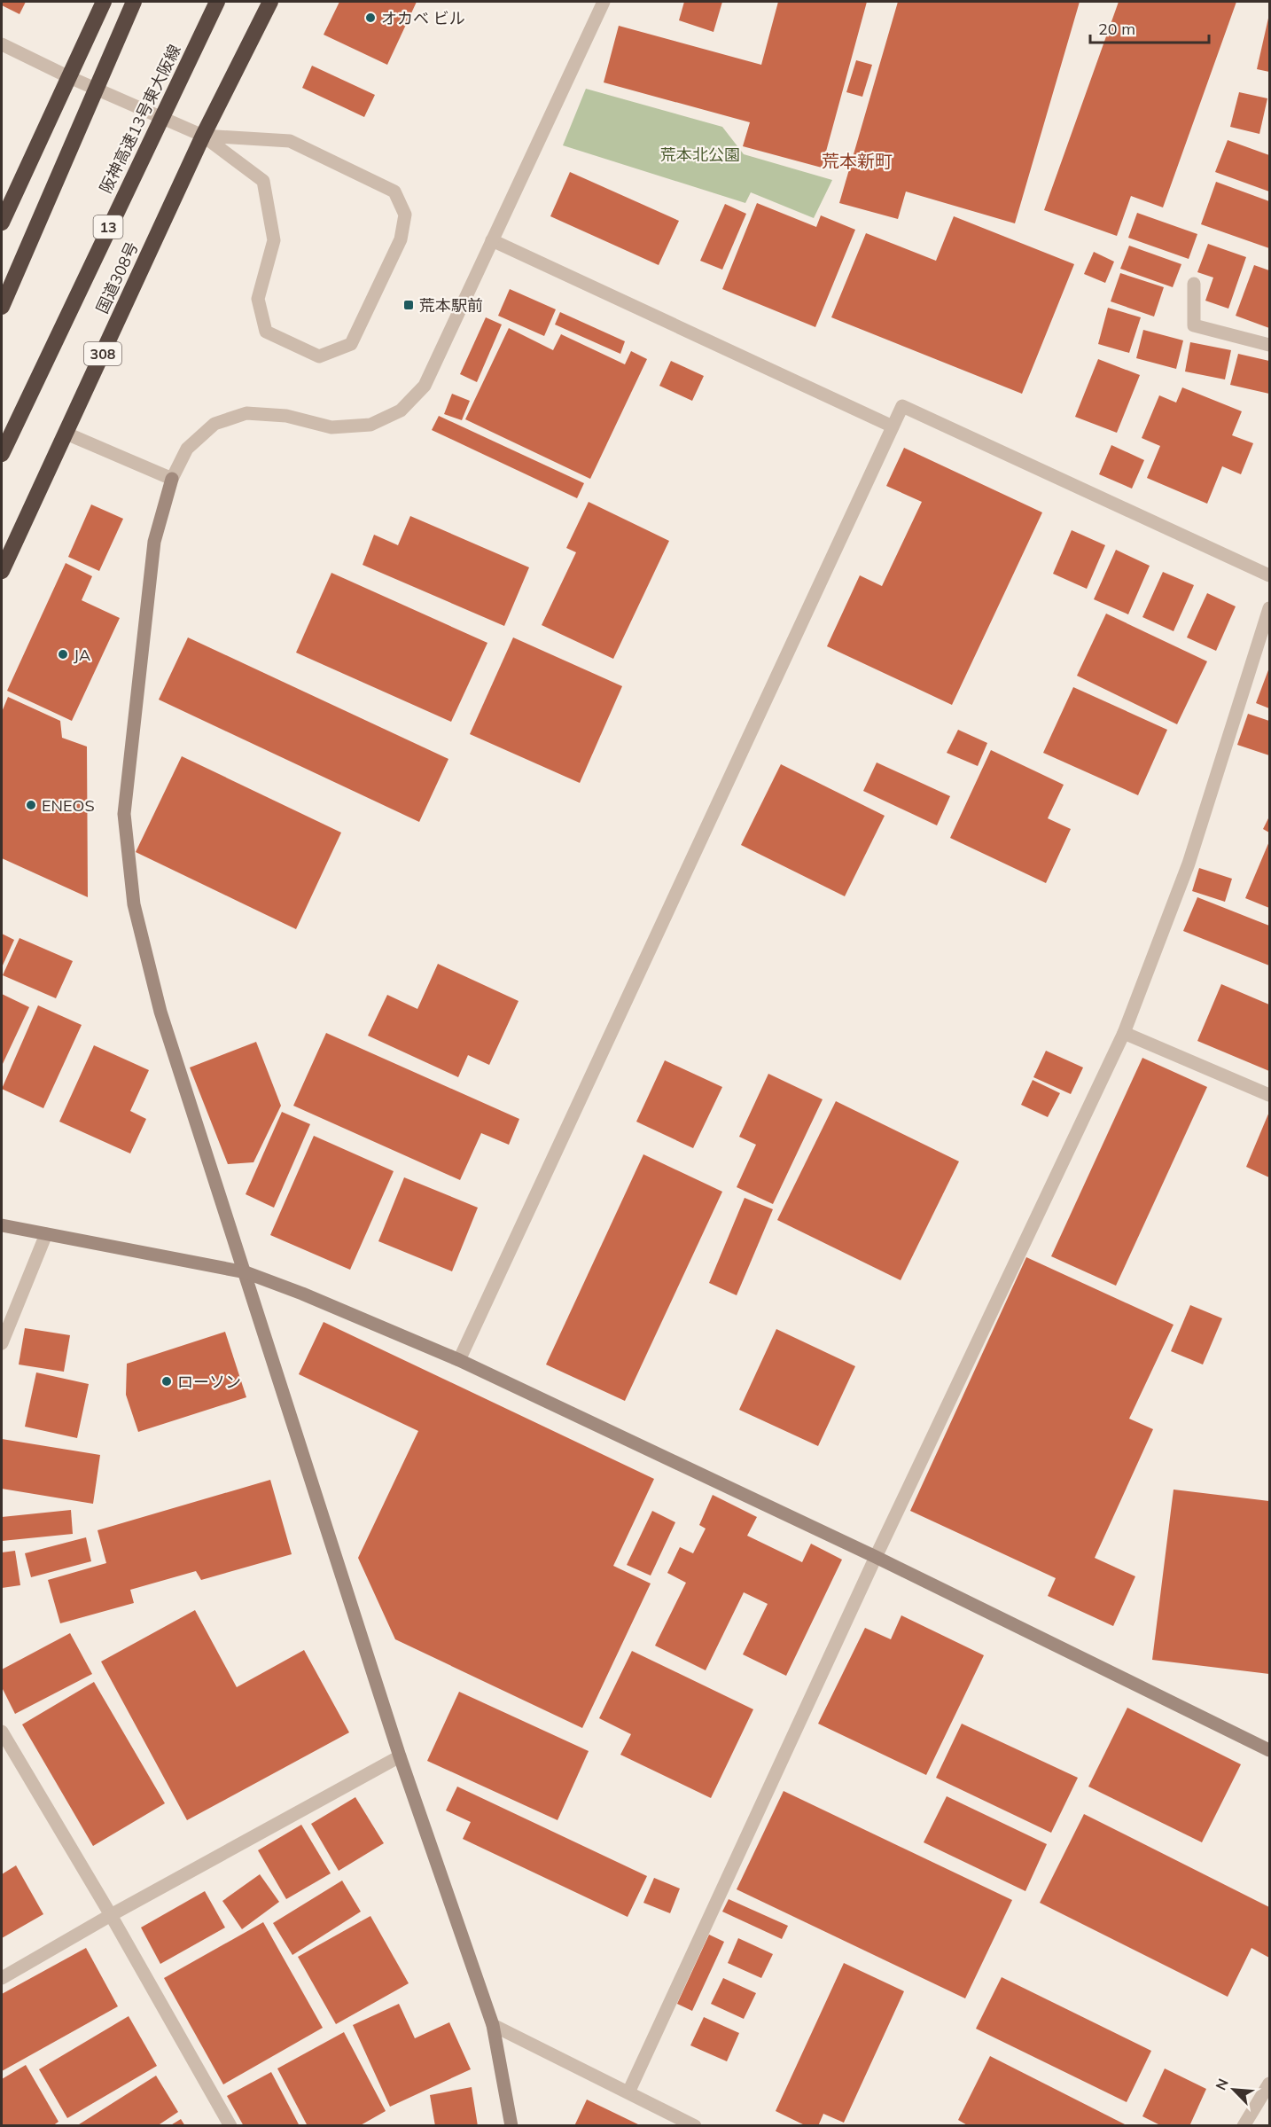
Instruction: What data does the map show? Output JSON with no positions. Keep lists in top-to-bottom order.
{
  "streets": {
    "highway": [
      "阪神高速13号東大阪線",
      "13",
      "国道308号",
      "308"
    ]
  },
  "districts": ["荒本新町"],
  "parks": ["荒本北公園"],
  "places": {
    "other": [
      "オカベ ビル",
      "JA",
      "ENEOS",
      "ローソン"
    ],
    "transit": ["荒本駅前"]
  },
  "scale_bar": "20 m",
  "north": "top left"
}
